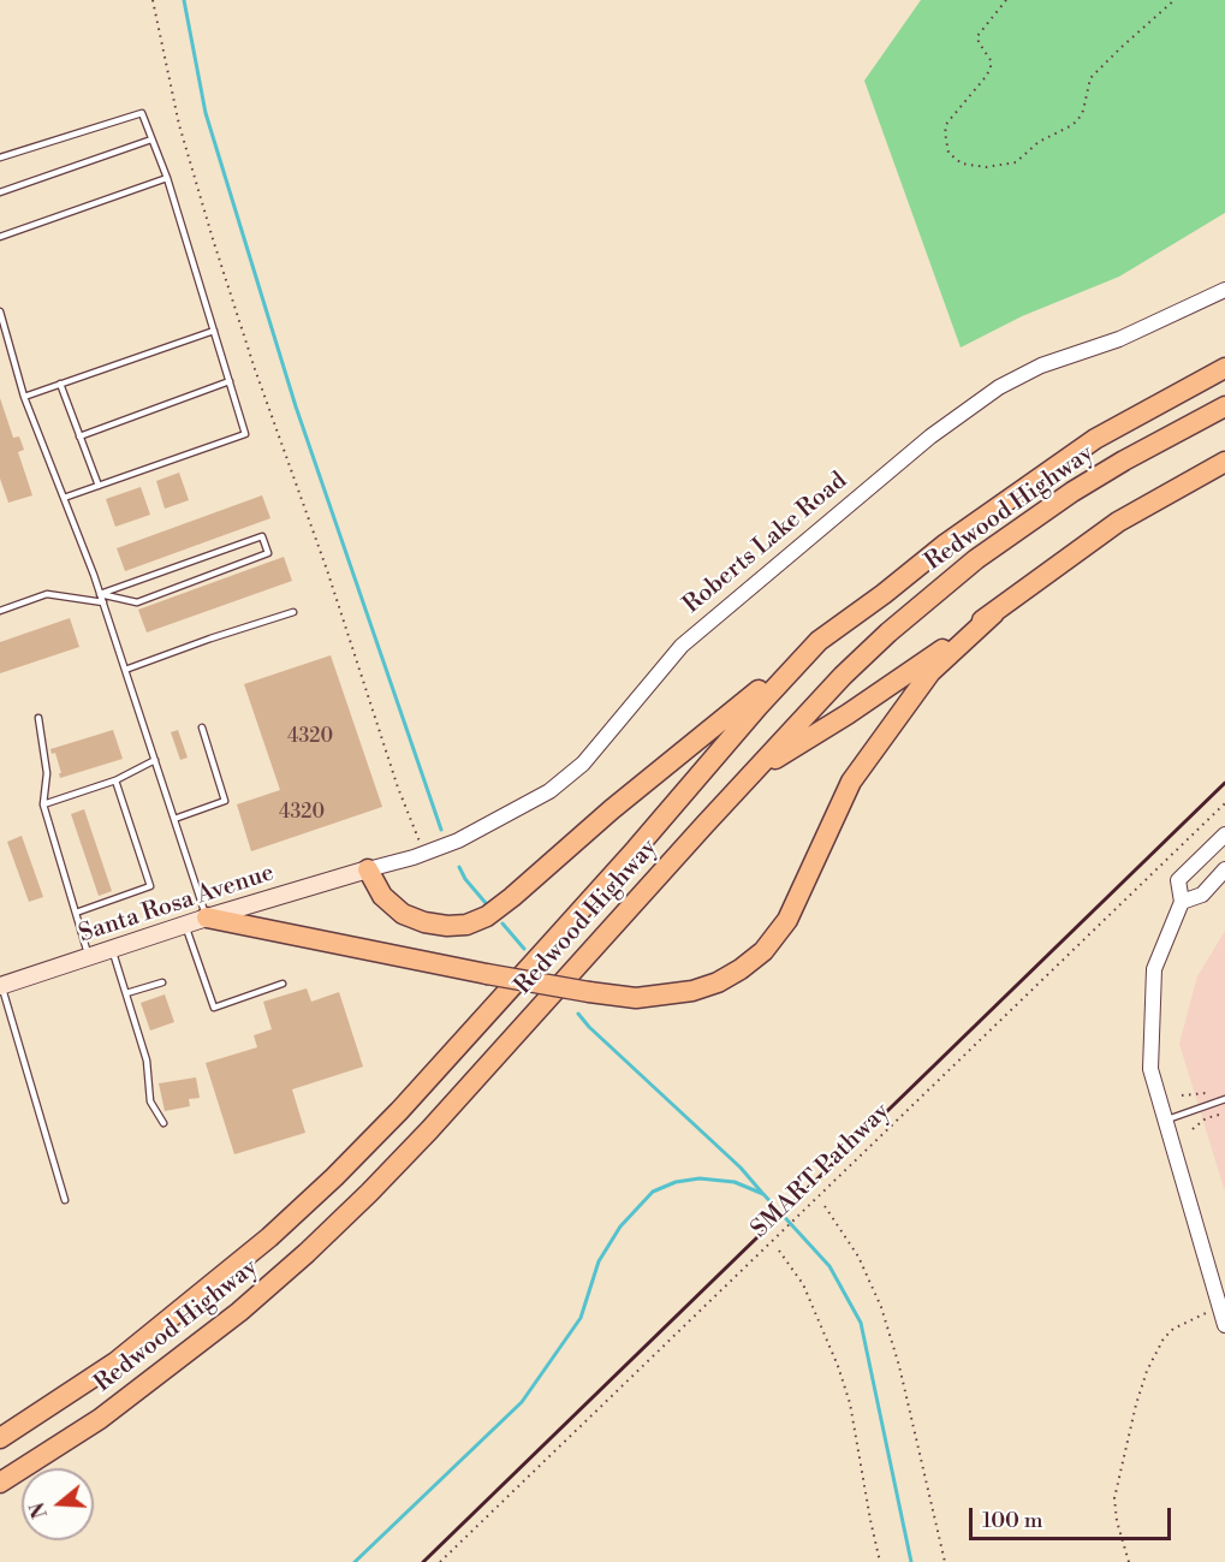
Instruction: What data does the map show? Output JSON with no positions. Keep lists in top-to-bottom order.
{
  "streets": {
    "highway": ["Redwood Highway"],
    "main road": ["Santa Rosa Avenue"],
    "street": ["Roberts Lake Road"],
    "path": ["SMART Pathway"]
  },
  "crossings": [
    ["Roberts Lake Road", "Santa Rosa Avenue"]
  ],
  "house_numbers": ["4320", "4320"],
  "scale_bar": "100 m",
  "north": "left"
}
